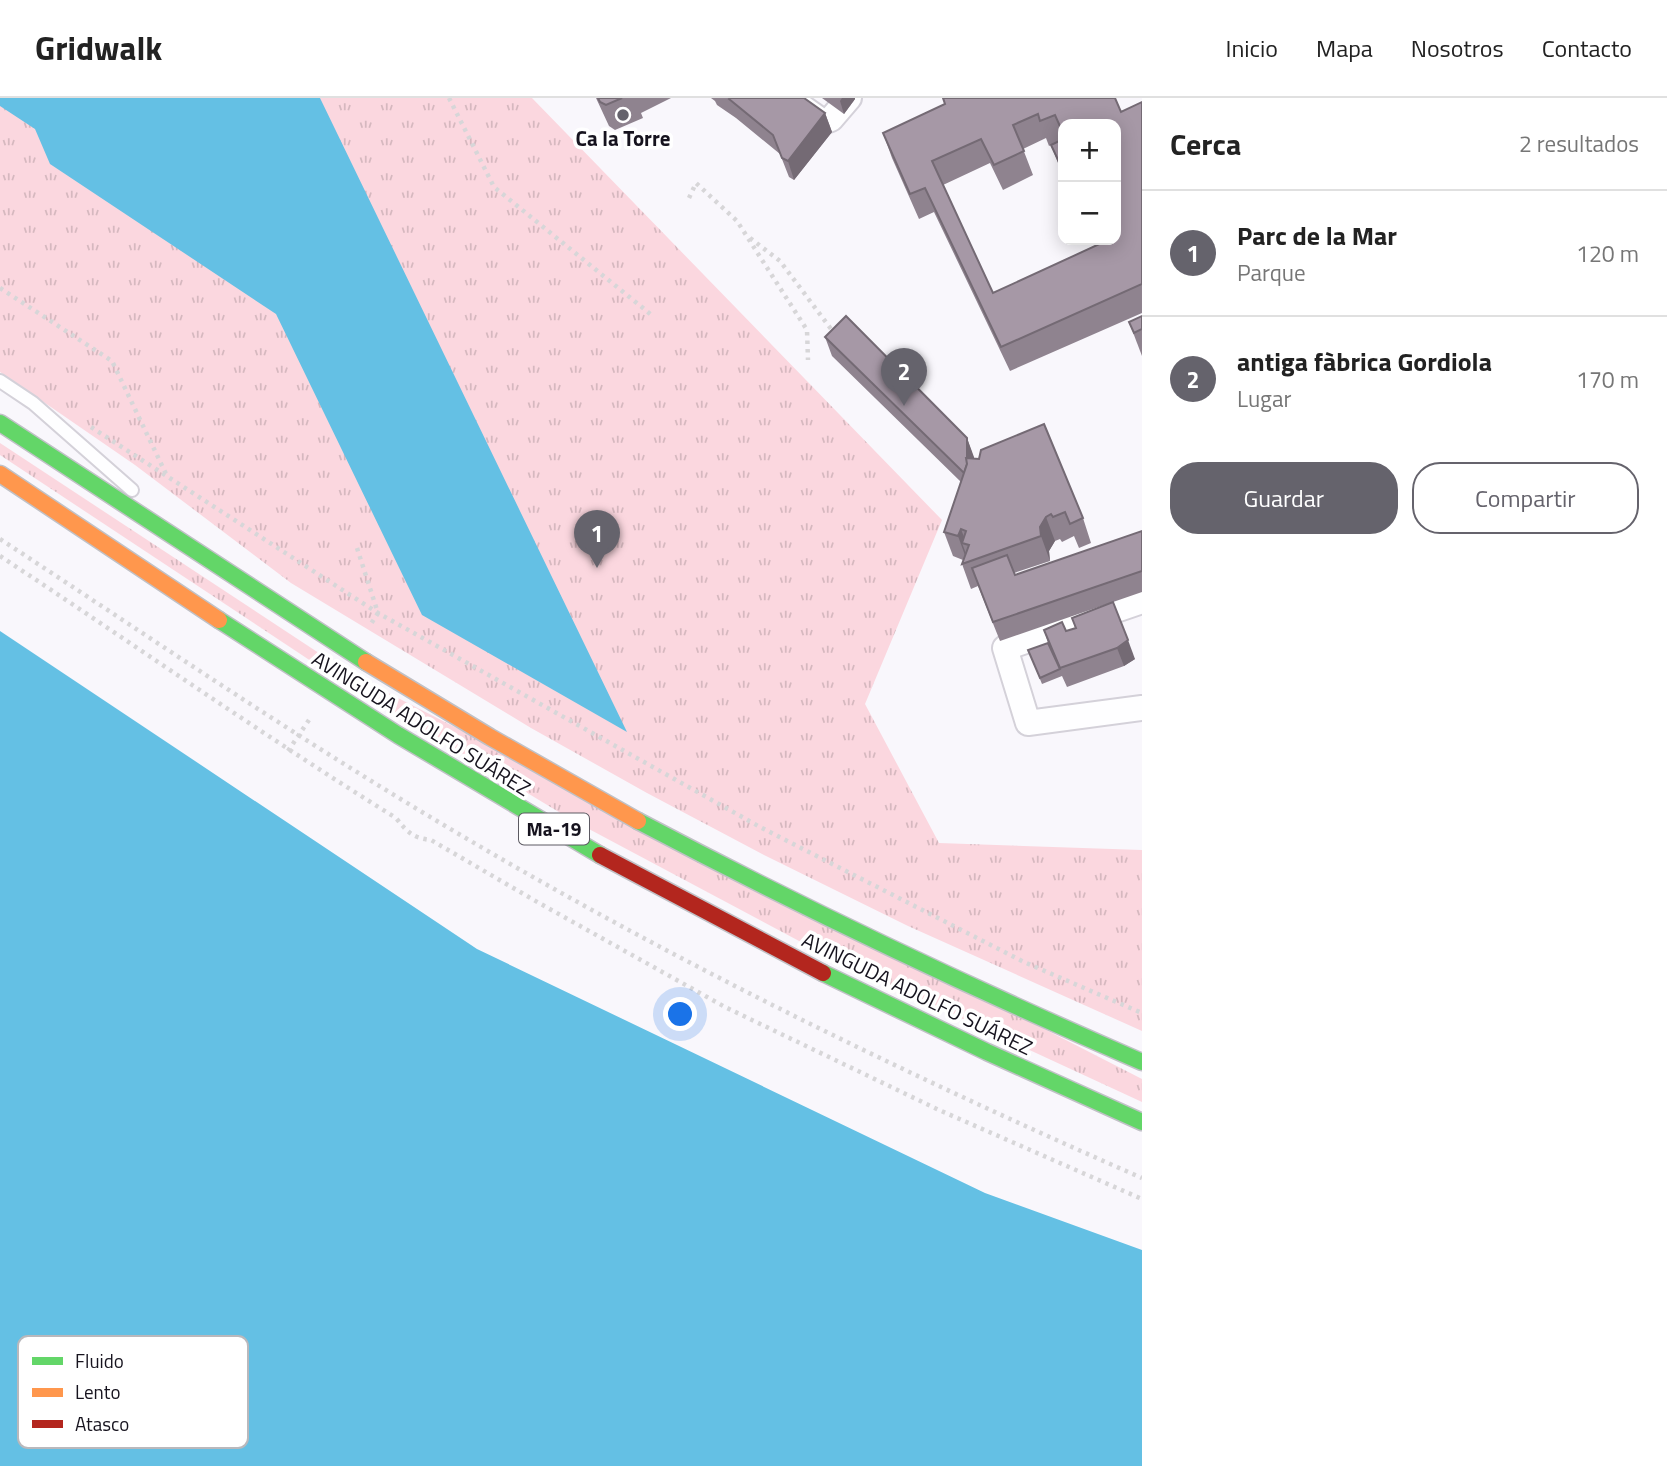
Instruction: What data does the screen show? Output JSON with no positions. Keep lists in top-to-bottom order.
{
  "streets": {
    "highway": ["AVINGUDA ADOLFO SUÁREZ", "Ma-19"]
  },
  "places": ["Ca la Torre"],
  "legend": ["Fluido", "Lento", "Atasco"],
  "page": {
    "header": "Gridwalk",
    "nav": [
      "Inicio",
      "Mapa",
      "Nosotros",
      "Contacto"
    ],
    "heading": ["Cerca", "2 resultados"],
    "map_buttons": ["+", "−"],
    "list": [
      {
        "mark": "1",
        "name": "Parc de la Mar",
        "note": "Parque",
        "value": "120 m"
      },
      {
        "mark": "2",
        "name": "antiga fàbrica Gordiola",
        "note": "Lugar",
        "value": "170 m"
      }
    ],
    "pins": ["2", "1"],
    "buttons": ["Guardar", "Compartir"]
  }
}
